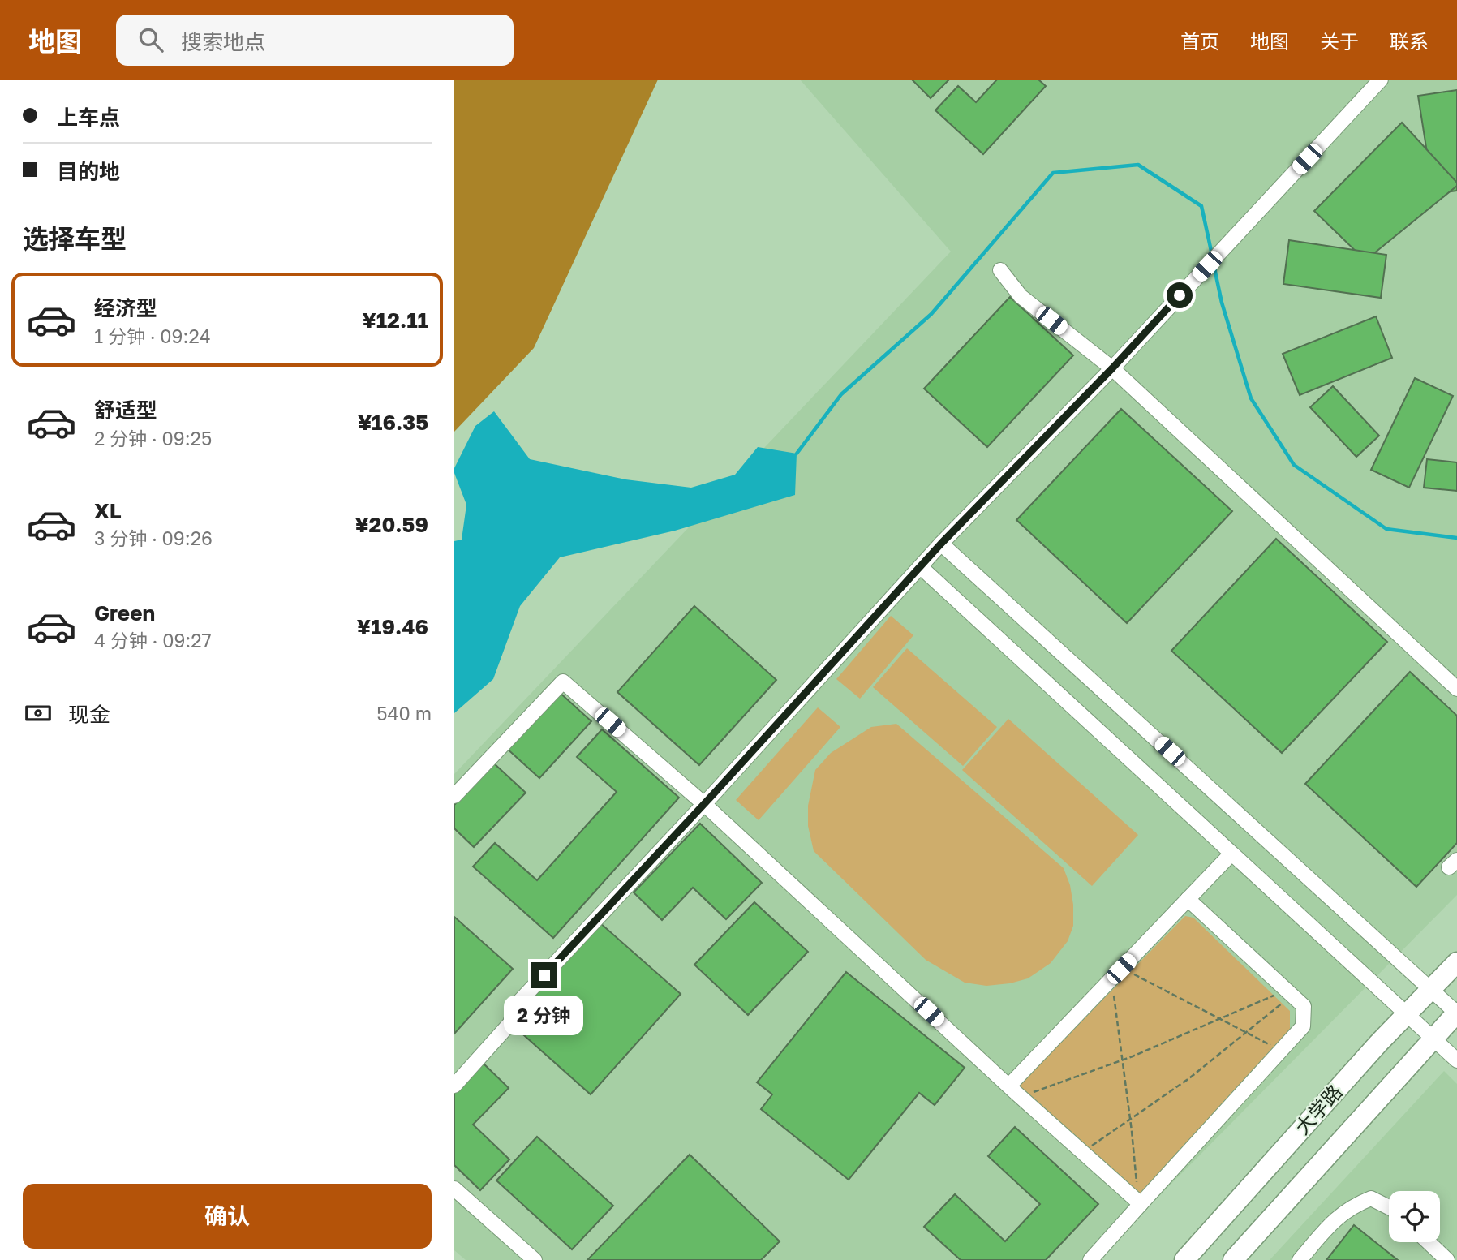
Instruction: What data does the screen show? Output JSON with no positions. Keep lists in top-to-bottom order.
{
  "streets": {
    "main road": ["大学路"]
  },
  "page": {
    "header": "地图",
    "search": "搜索地点",
    "nav": [
      "首页",
      "地图",
      "关于",
      "联系"
    ],
    "banner": ["上车点", "目的地"],
    "heading": "选择车型",
    "list": [
      {
        "name": "经济型",
        "note": "1 分钟 · 09:24",
        "value": "¥12.11"
      },
      {
        "name": "舒适型",
        "note": "2 分钟 · 09:25",
        "value": "¥16.35"
      },
      {
        "name": "XL",
        "note": "3 分钟 · 09:26",
        "value": "¥20.59"
      },
      {
        "name": "Green",
        "note": "4 分钟 · 09:27",
        "value": "¥19.46"
      }
    ],
    "pay": ["现金", "540 m"],
    "bubble": "2 分钟",
    "buttons": "确认"
  }
}
